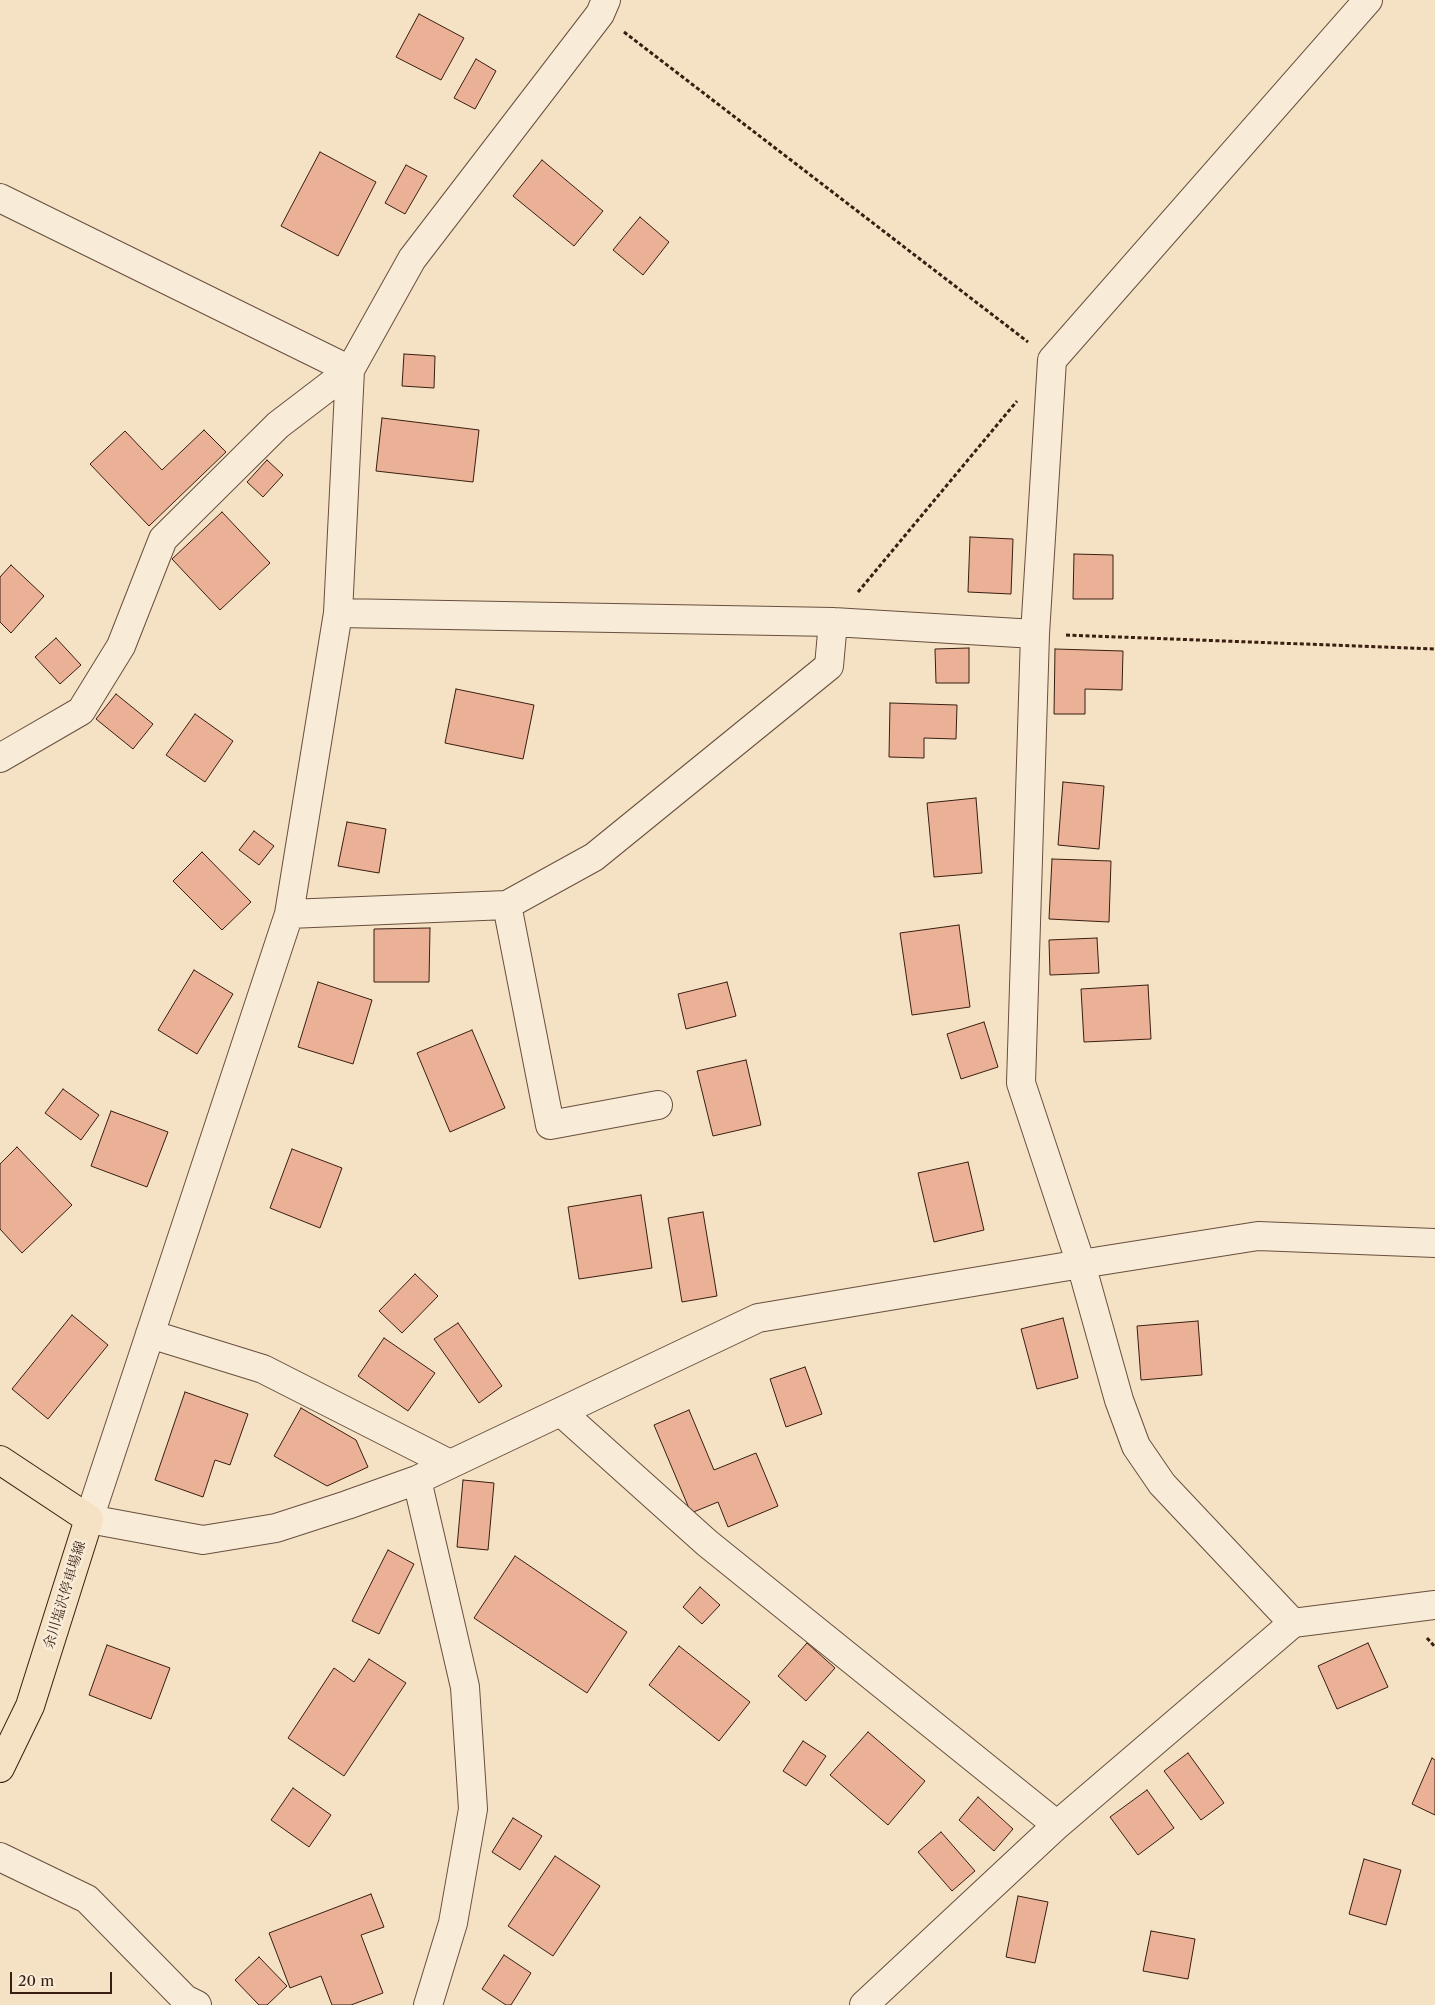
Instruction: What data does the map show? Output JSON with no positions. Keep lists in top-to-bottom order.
{
  "streets": {
    "main road": ["余川塩沢停車場線"]
  },
  "scale_bar": "20 m"
}
